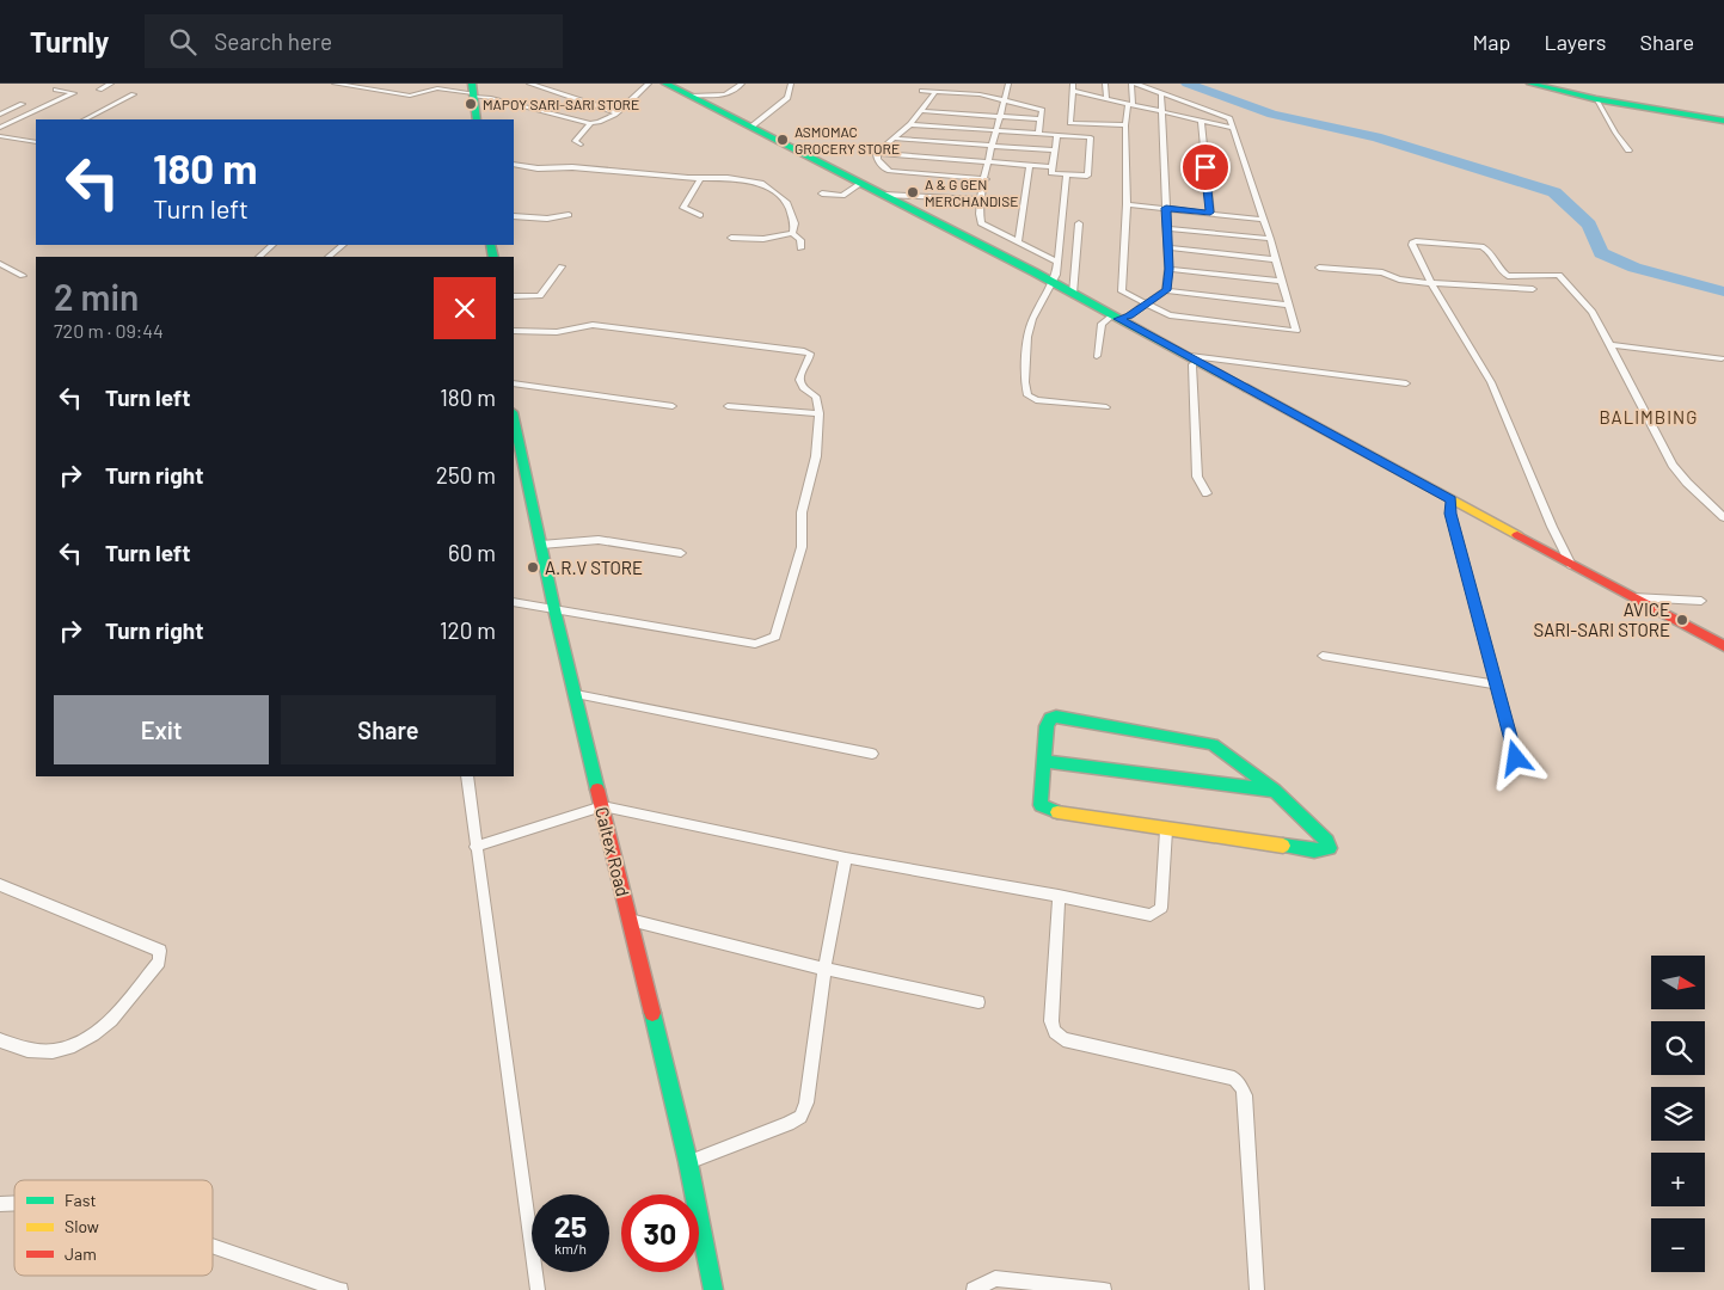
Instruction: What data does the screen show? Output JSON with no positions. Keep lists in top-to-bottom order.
{
  "streets": {
    "street": ["Caltex Road"]
  },
  "districts": ["BALIMBING"],
  "places": [
    "MAPOY SARI-SARI STORE",
    "ASMOMAC GROCERY STORE",
    "A & G GEN MERCHANDISE",
    "A.R.V STORE",
    "AVICE SARI-SARI STORE"
  ],
  "legend": ["Fast", "Slow", "Jam"],
  "north": "right",
  "page": {
    "header": "Turnly",
    "search": "Search here",
    "nav": ["Map", "Layers", "Share"],
    "turn": ["180 m", "Turn left"],
    "heading": ["2 min", "720 m · 09:44"],
    "list": [
      {
        "name": "Turn left",
        "value": "180 m"
      },
      {
        "name": "Turn right",
        "value": "250 m"
      },
      {
        "name": "Turn left",
        "value": "60 m"
      },
      {
        "name": "Turn right",
        "value": "120 m"
      }
    ],
    "buttons": ["Exit", "Share"],
    "map_buttons": ["+", "−"],
    "speed": "25 km/h",
    "limit": "30"
  }
}
